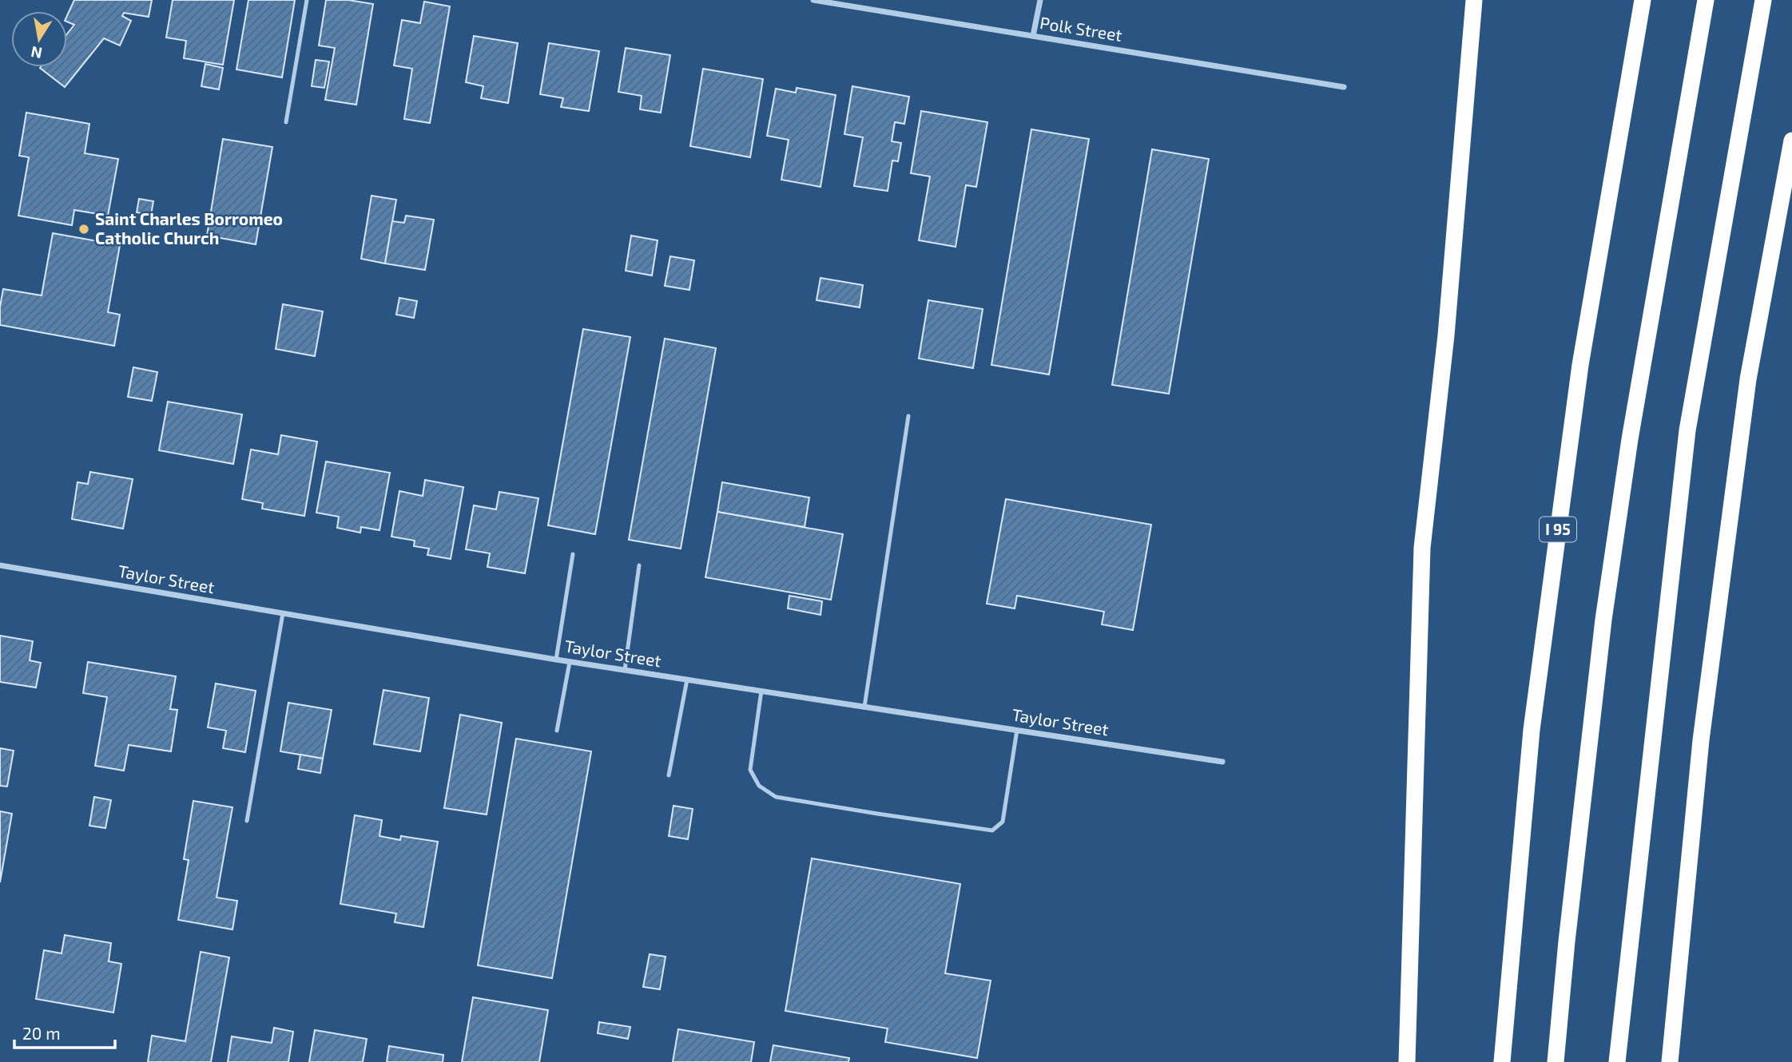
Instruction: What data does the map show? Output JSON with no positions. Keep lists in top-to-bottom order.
{
  "streets": {
    "highway": ["I 95"],
    "street": ["Polk Street", "Taylor Street"]
  },
  "places": ["Saint Charles Borromeo Catholic Church"],
  "scale_bar": "20 m",
  "north": "bottom"
}
